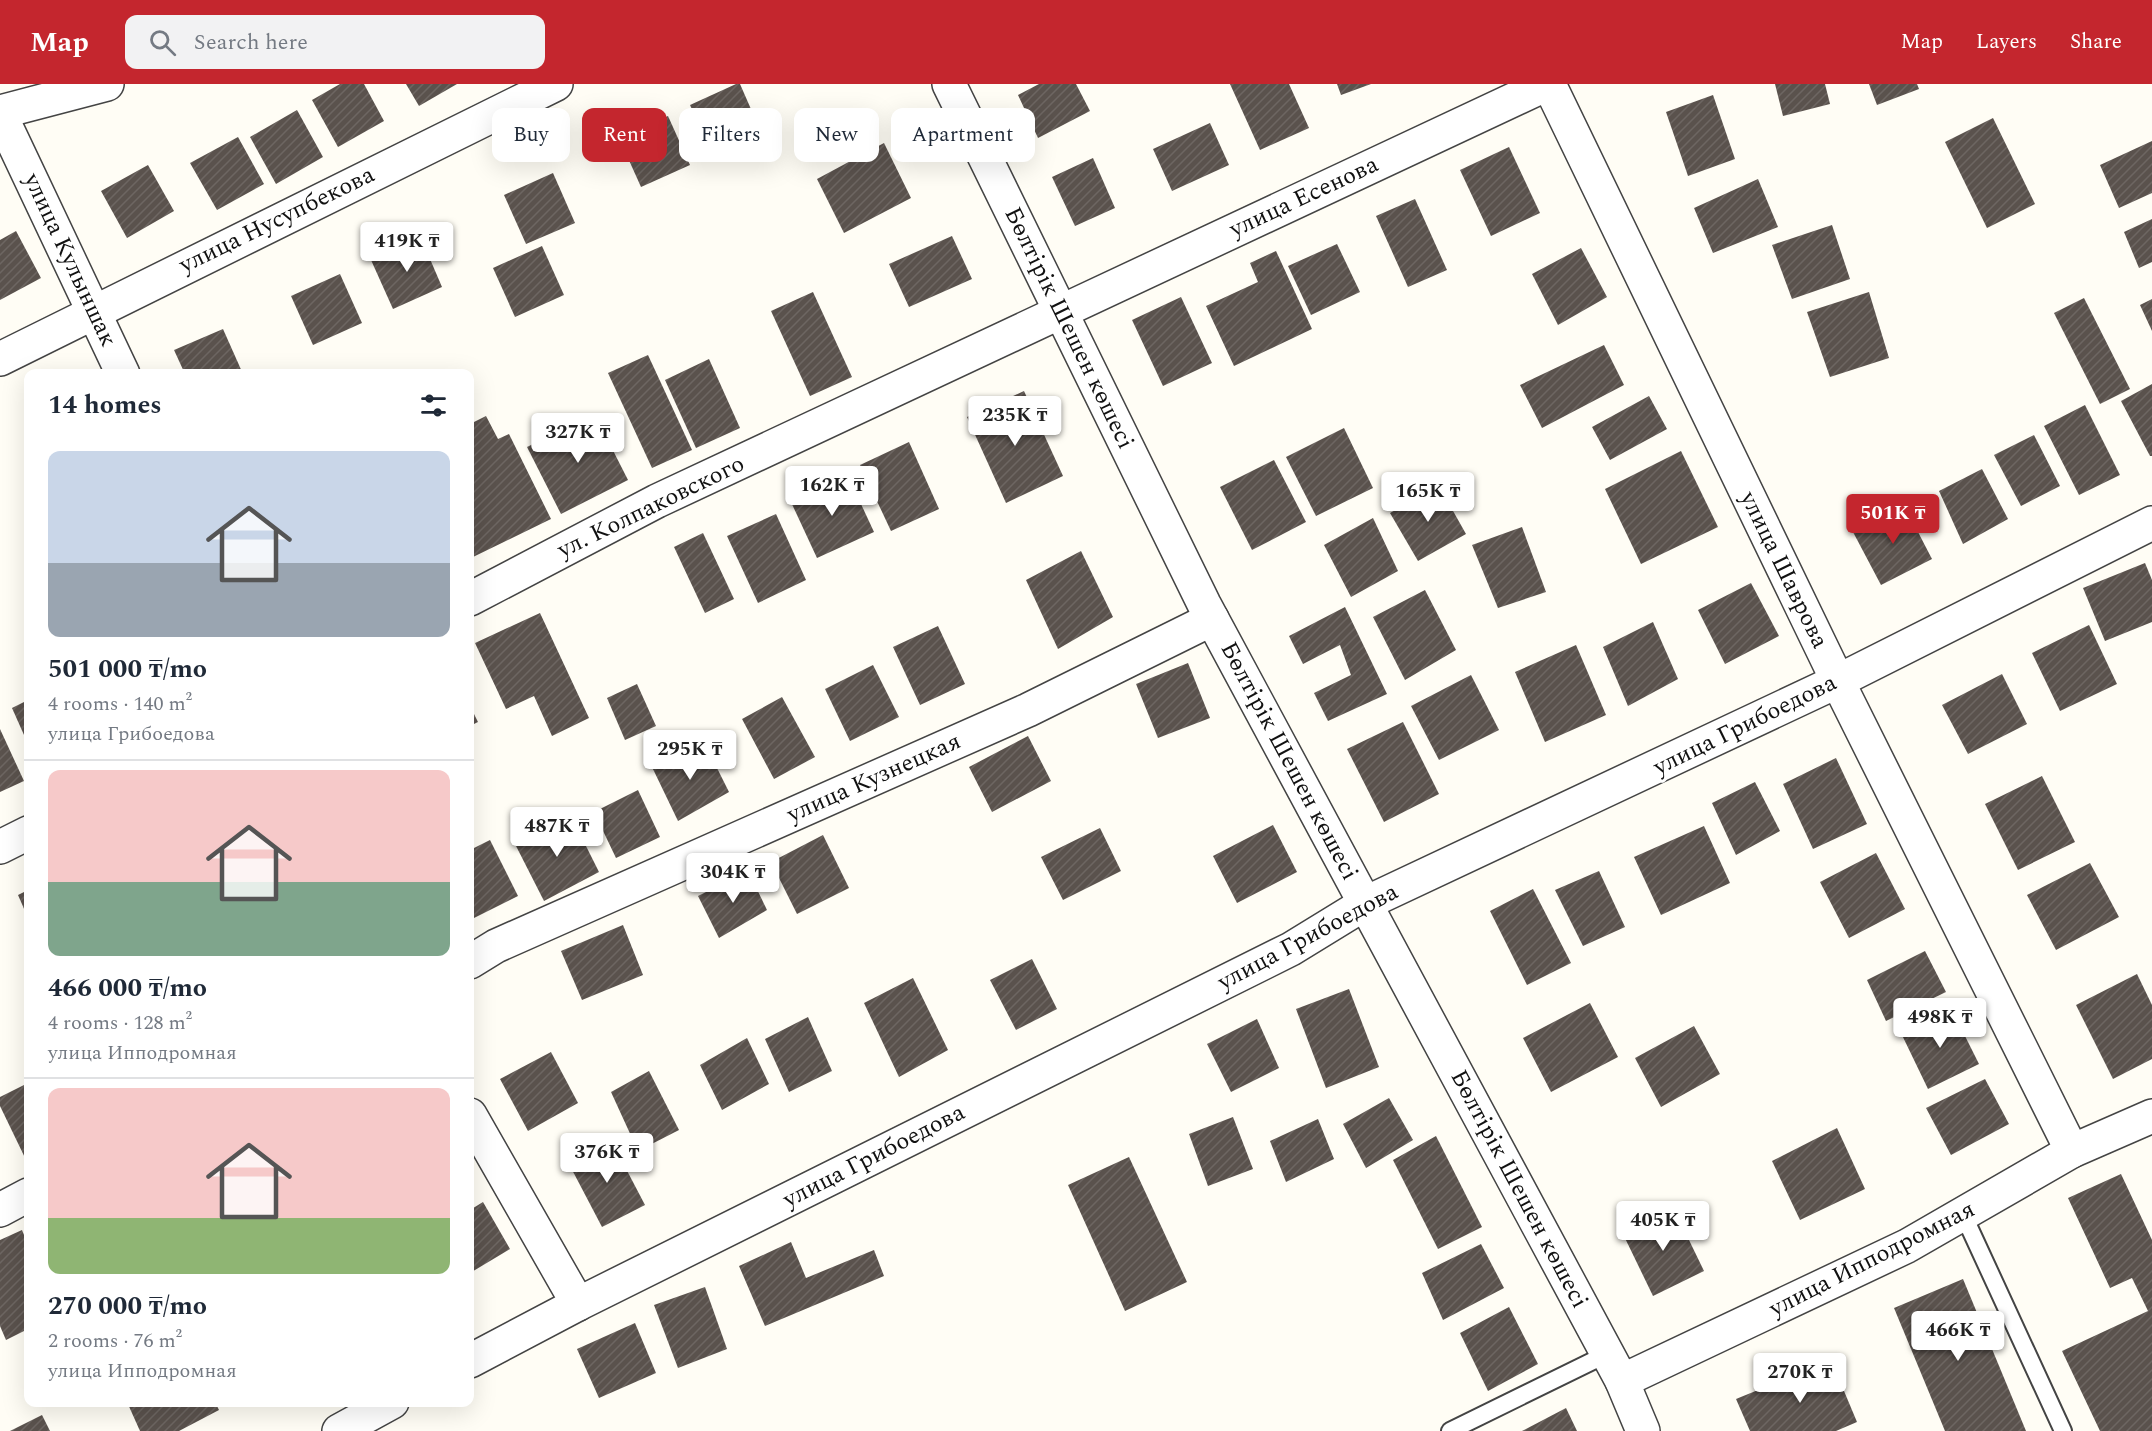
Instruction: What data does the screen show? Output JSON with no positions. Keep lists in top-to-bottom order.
{
  "streets": {
    "street": [
      "улица Есенова",
      "улица Нусупбекова",
      "улица Кулыншак",
      "Бөлтірік Шешен көшесі",
      "ул. Kолпаковского",
      "улица Шаврова",
      "улица Грибоедова",
      "улица Кузнецкая",
      "улица Ипподромная"
    ]
  },
  "crossings": [
    ["улица Есенова", "Бөлтірік Шешен көшесі"],
    ["улица Есенова", "ул. Kолпаковского"],
    ["улица Есенова", "улица Шаврова"],
    ["улица Нусупбекова", "улица Кулыншак"],
    ["Бөлтірік Шешен көшесі", "ул. Kолпаковского"],
    ["Бөлтірік Шешен көшесі", "улица Грибоедова"],
    ["Бөлтірік Шешен көшесі", "улица Кузнецкая"],
    ["Бөлтірік Шешен көшесі", "улица Ипподромная"],
    ["улица Шаврова", "улица Грибоедова"],
    ["улица Шаврова", "улица Ипподромная"]
  ],
  "page": {
    "header": "Map",
    "search": "Search here",
    "nav": ["Map", "Layers", "Share"],
    "chip": [
      "Buy",
      "Rent",
      "Filters",
      "New",
      "Apartment"
    ],
    "price": [
      "419K ₸",
      "235K ₸",
      "327K ₸",
      "162K ₸",
      "165K ₸",
      "501K ₸",
      "295K ₸",
      "487K ₸",
      "304K ₸",
      "498K ₸",
      "376K ₸",
      "405K ₸",
      "466K ₸",
      "270K ₸"
    ],
    "heading": "14 homes",
    "list": [
      {
        "name": "501 000 ₸/mo",
        "note": "4 rooms · 140 m² · улица Грибоедова"
      },
      {
        "name": "466 000 ₸/mo",
        "note": "4 rooms · 128 m² · улица Ипподромная"
      },
      {
        "name": "270 000 ₸/mo",
        "note": "2 rooms · 76 m² · улица Ипподромная"
      }
    ]
  }
}
